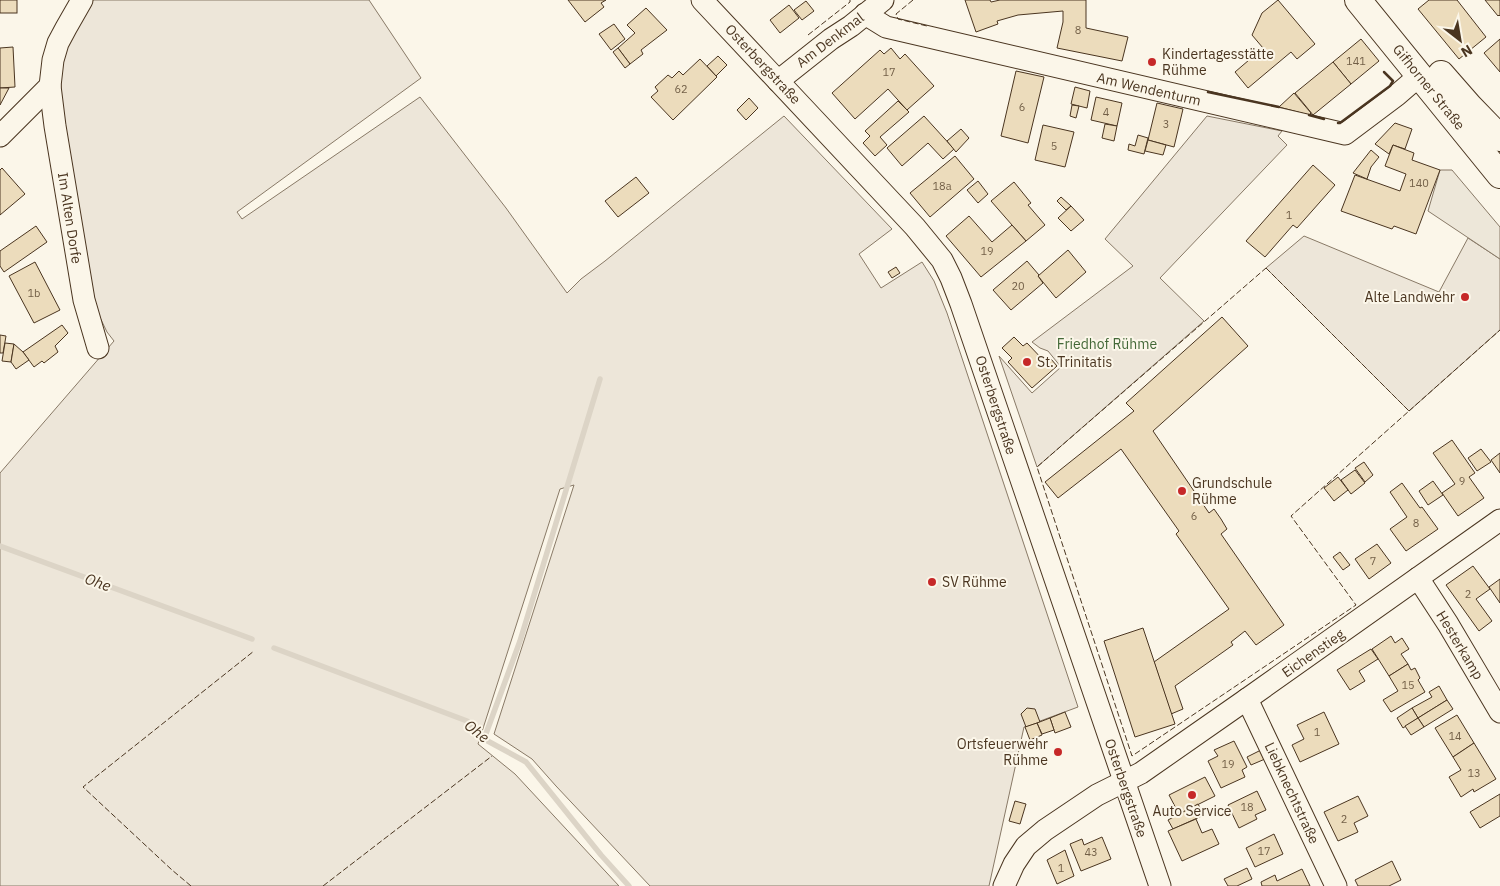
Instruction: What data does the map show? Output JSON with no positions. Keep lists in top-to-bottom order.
{
  "streets": {
    "main road": ["Gifhorner Straße"],
    "street": [
      "Am Denkmal",
      "Osterbergstraße",
      "Am Wendenturm",
      "Im Alten Dorfe",
      "Hesterkamp",
      "Eichenstieg",
      "Liebknechtstraße"
    ]
  },
  "crossings": [
    ["Am Denkmal", "Osterbergstraße"],
    ["Am Denkmal", "Am Wendenturm"],
    ["Osterbergstraße", "Eichenstieg"],
    ["Gifhorner Straße", "Am Wendenturm"],
    ["Hesterkamp", "Eichenstieg"],
    ["Eichenstieg", "Liebknechtstraße"]
  ],
  "water": ["Ohe"],
  "parks": ["Friedhof Rühme"],
  "places": [
    "Kindertagesstätte Rühme",
    "Alte Landwehr",
    "St. Trinitatis",
    "Grundschule Rühme",
    "SV Rühme",
    "Ortsfeuerwehr Rühme",
    "Auto Service"
  ],
  "house_numbers": [
    "8",
    "141",
    "17",
    "62",
    "6",
    "4",
    "3",
    "5",
    "140",
    "18a",
    "1",
    "19",
    "20",
    "1b",
    "9",
    "6",
    "8",
    "7",
    "2",
    "15",
    "1",
    "14",
    "19",
    "13",
    "18",
    "2",
    "17",
    "43",
    "1"
  ],
  "north": "bottom right"
}
